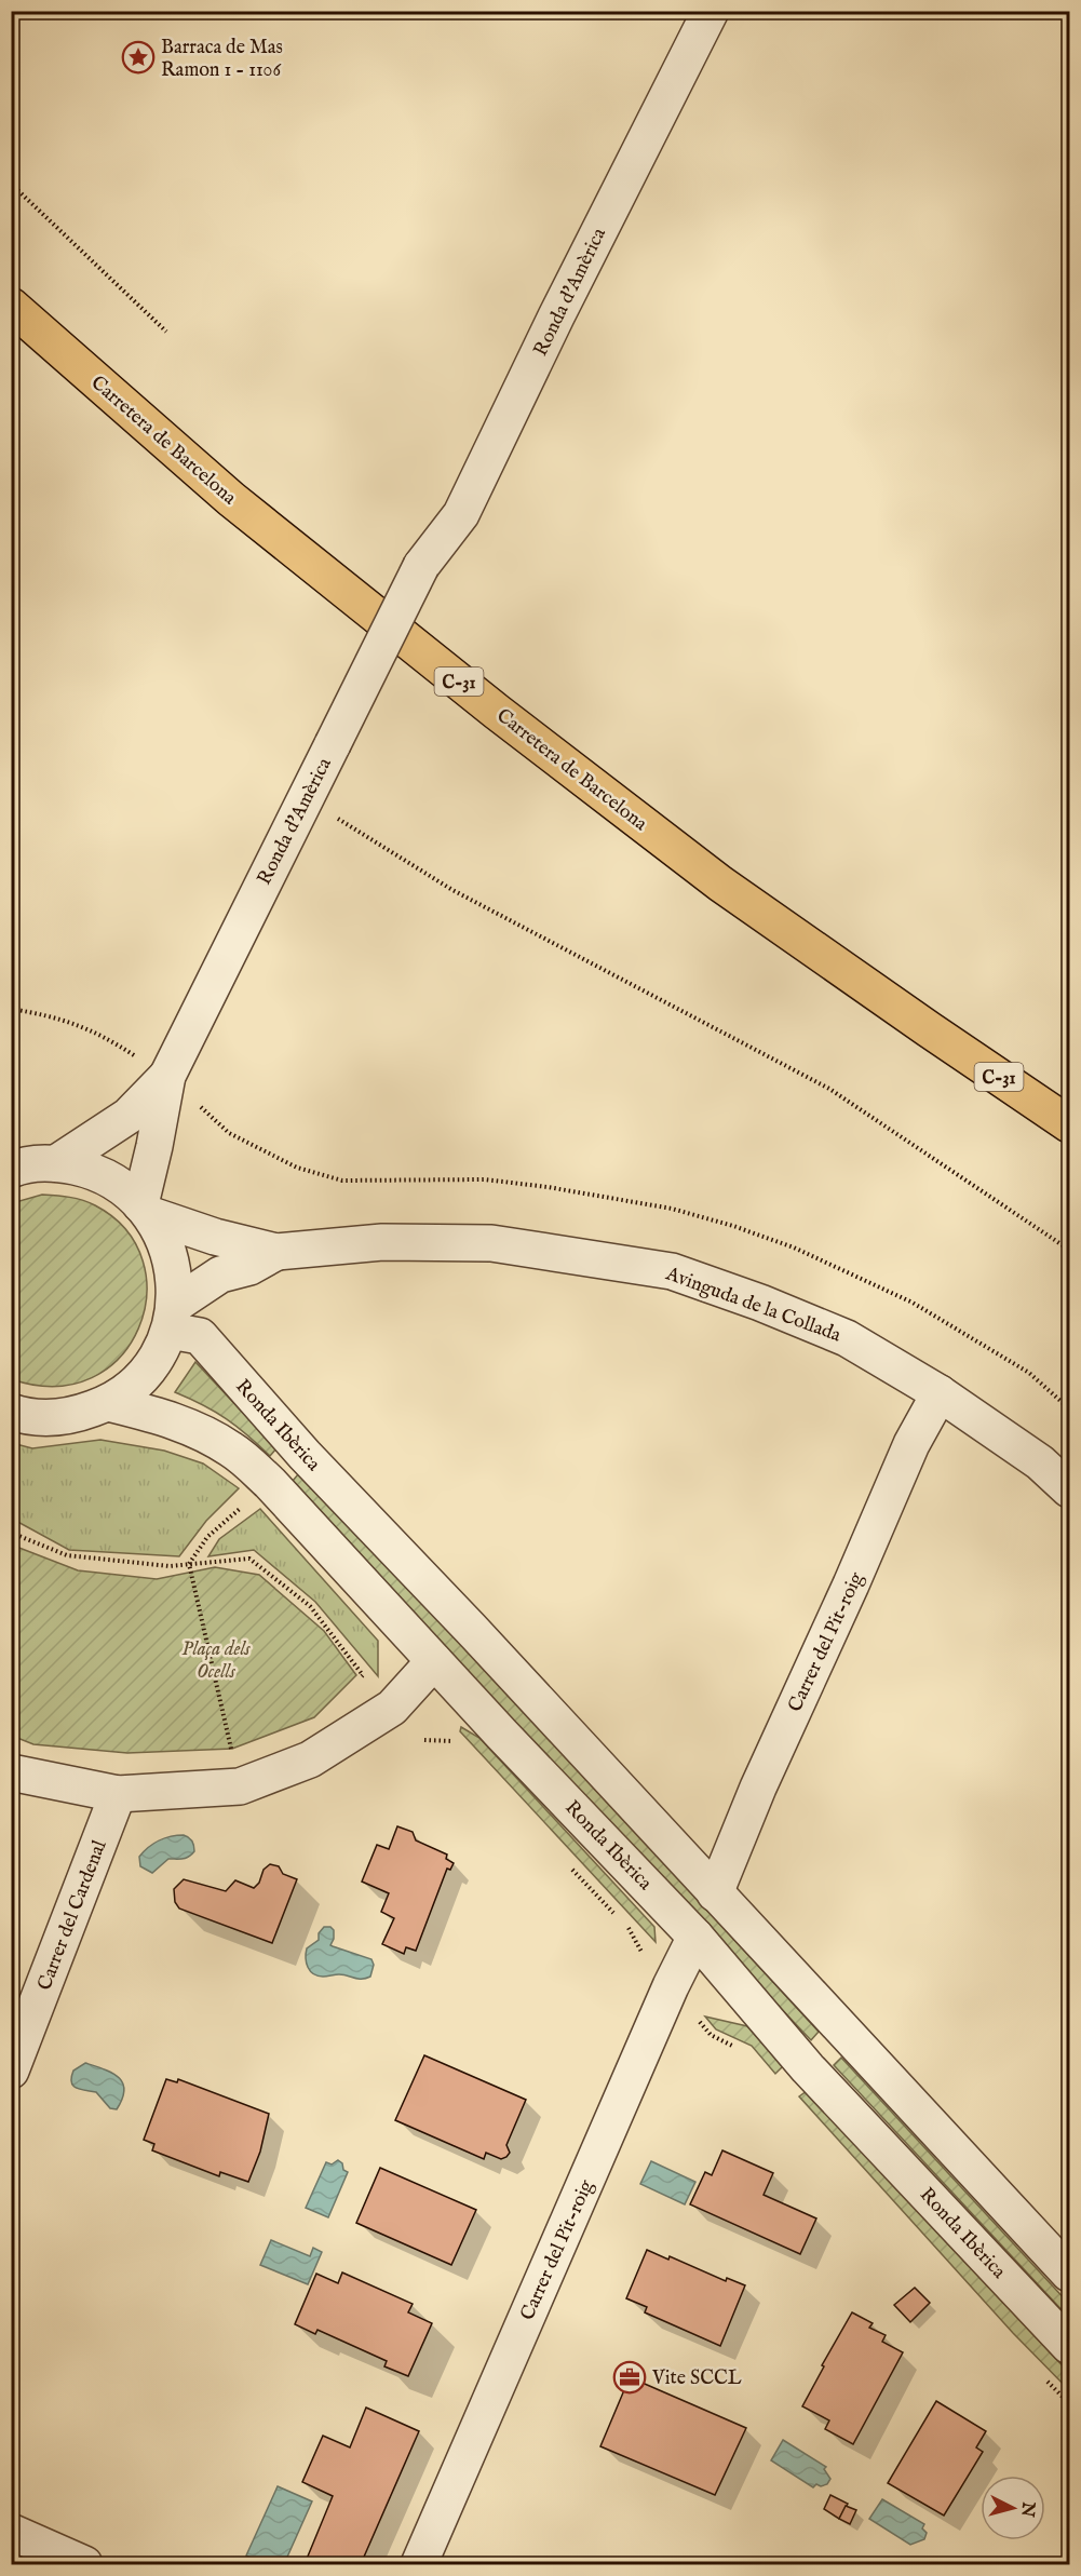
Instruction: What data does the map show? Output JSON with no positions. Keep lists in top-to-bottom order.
{
  "streets": {
    "highway": ["Carretera de Barcelona", "C-31"],
    "street": [
      "Ronda d'Amèrica",
      "Avinguda de la Collada",
      "Ronda Ibèrica",
      "Carrer del Pit-roig",
      "Carrer del Cardenal"
    ]
  },
  "crossings": [
    ["Ronda d'Amèrica", "Avinguda de la Collada"],
    ["Avinguda de la Collada", "Ronda Ibèrica"],
    ["Avinguda de la Collada", "Carrer del Pit-roig"],
    ["Ronda Ibèrica", "Carrer del Pit-roig"]
  ],
  "parks": ["Plaça dels Ocells"],
  "places": {
    "place": ["Barraca de Mas Ramon 1 - 1106"],
    "office": ["Vite SCCL"]
  },
  "north": "right"
}
